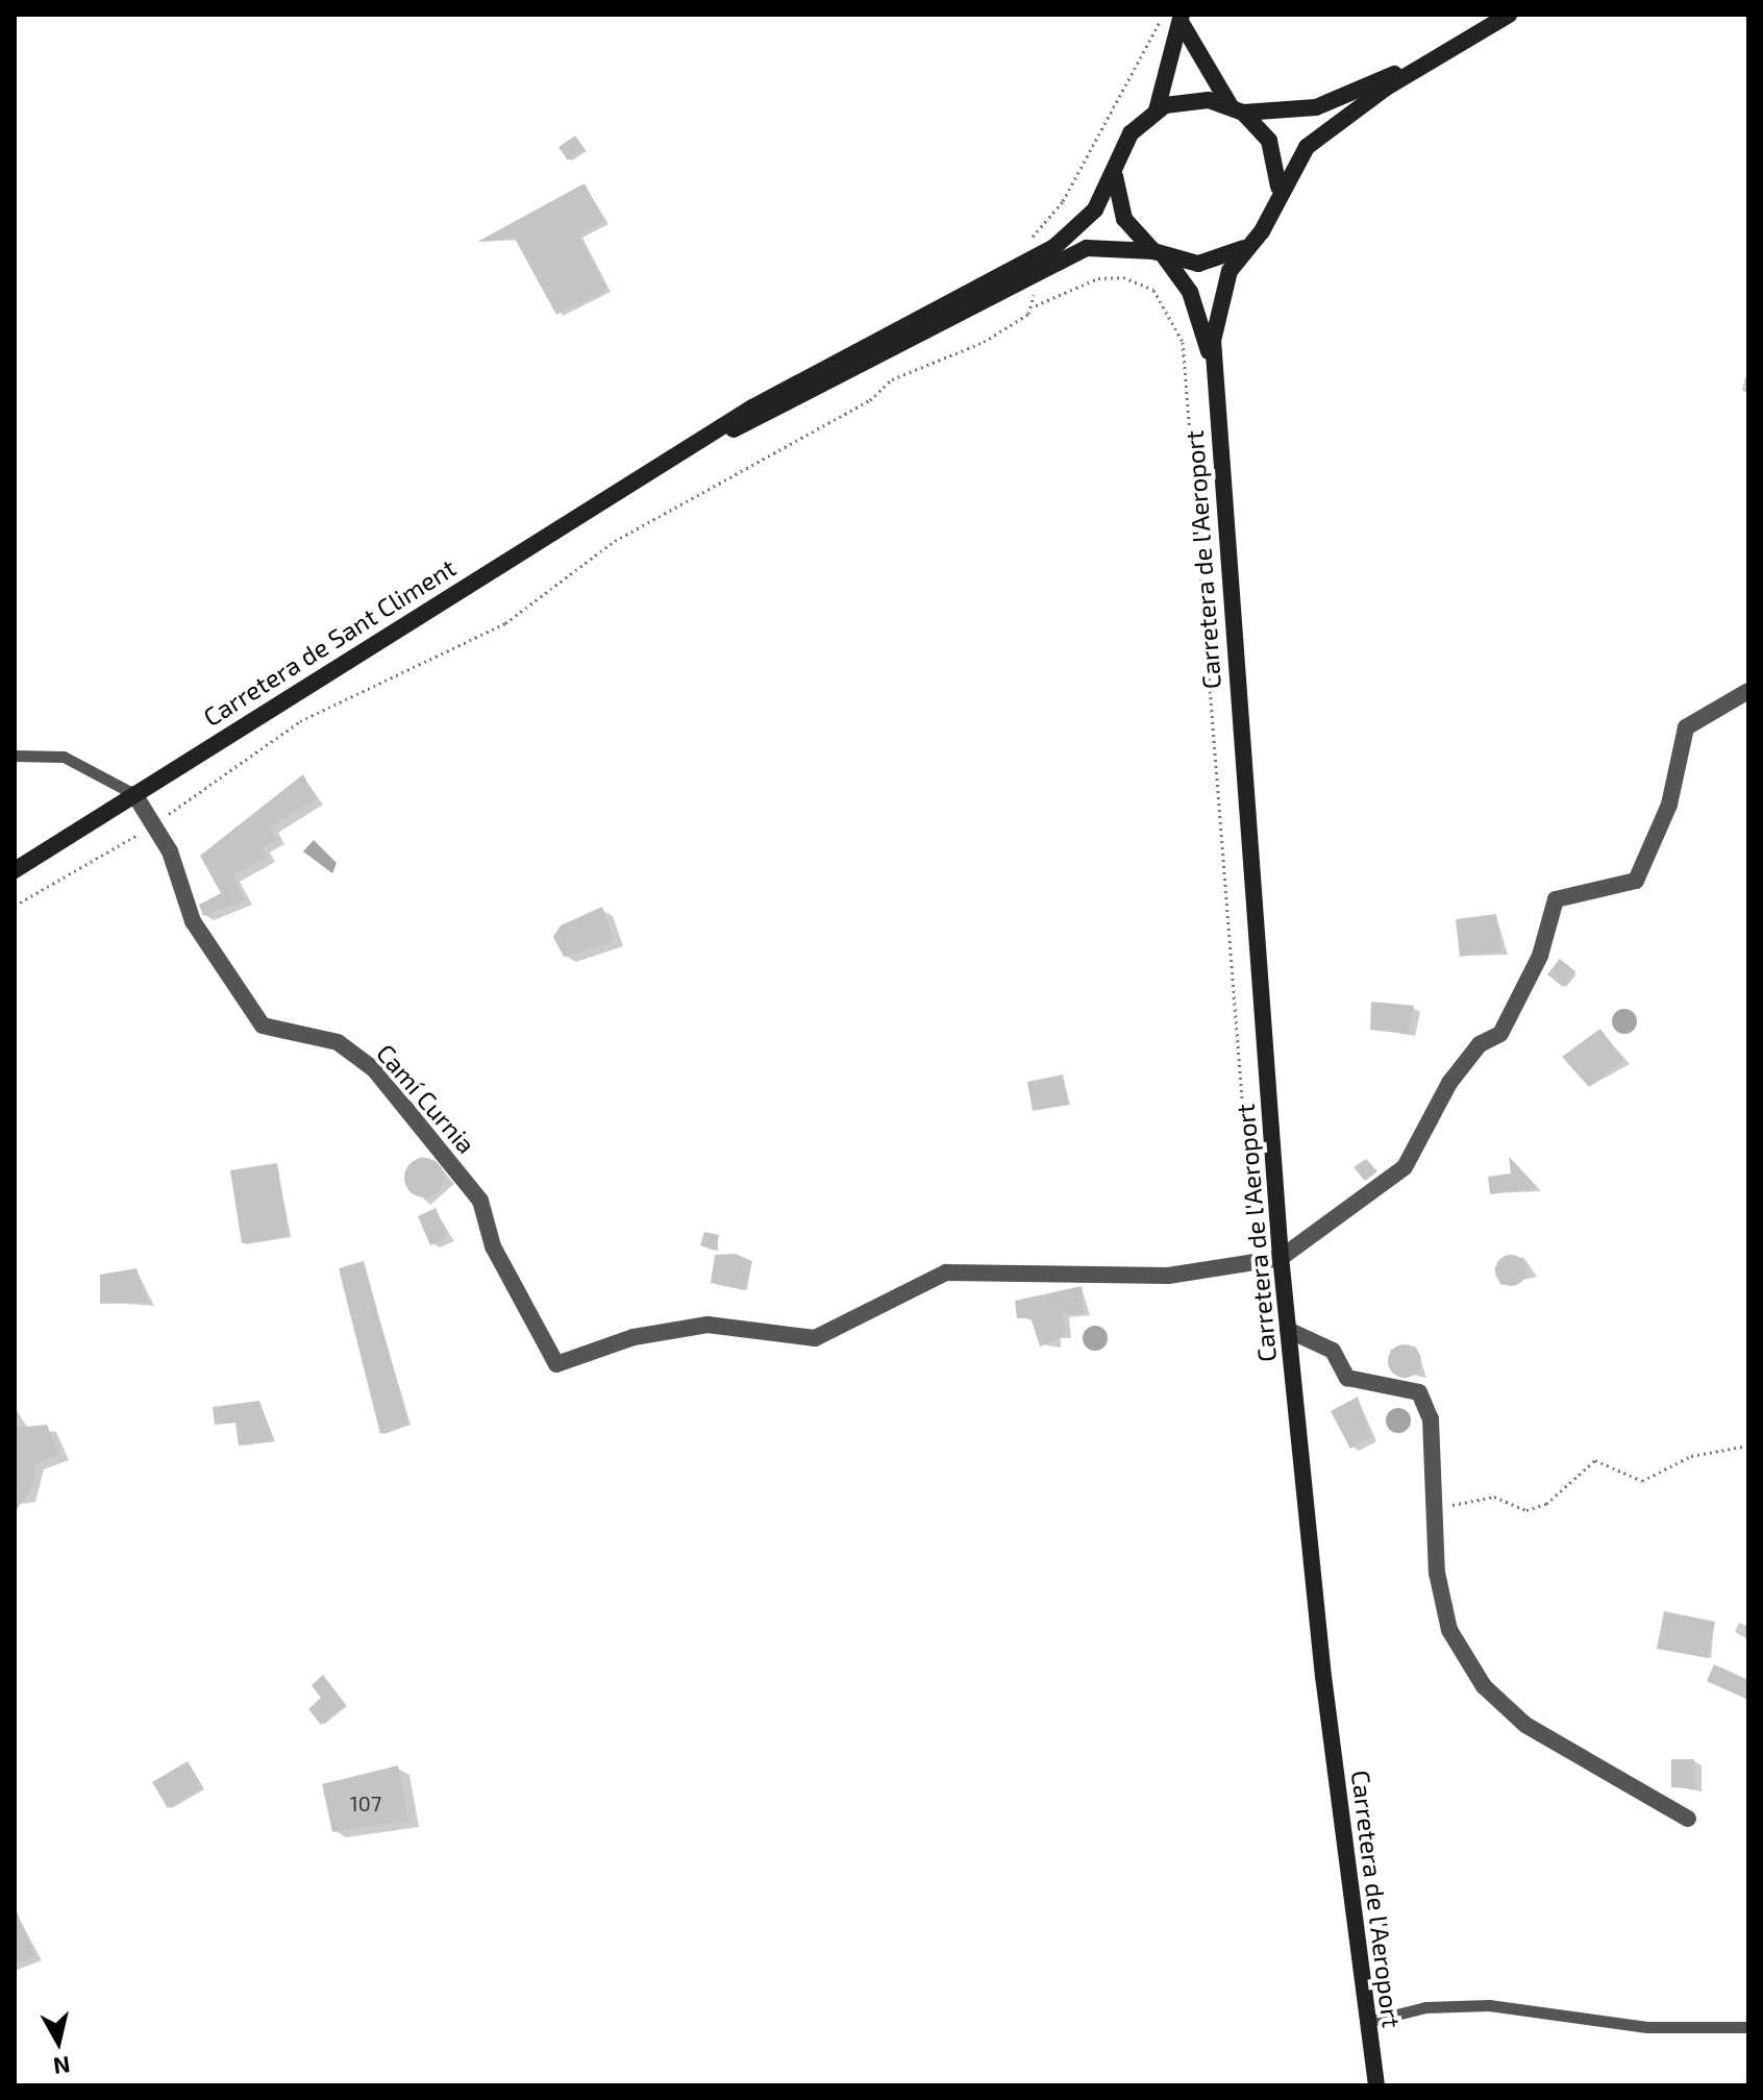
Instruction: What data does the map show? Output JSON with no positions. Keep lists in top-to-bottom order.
{
  "streets": {
    "main road": ["Carretera de l'Aeroport", "Carretera de Sant Climent"],
    "street": ["Camí Curnia"]
  },
  "crossings": [
    ["Carretera de Sant Climent", "Camí Curnia"]
  ],
  "house_numbers": ["107"],
  "north": "bottom"
}
